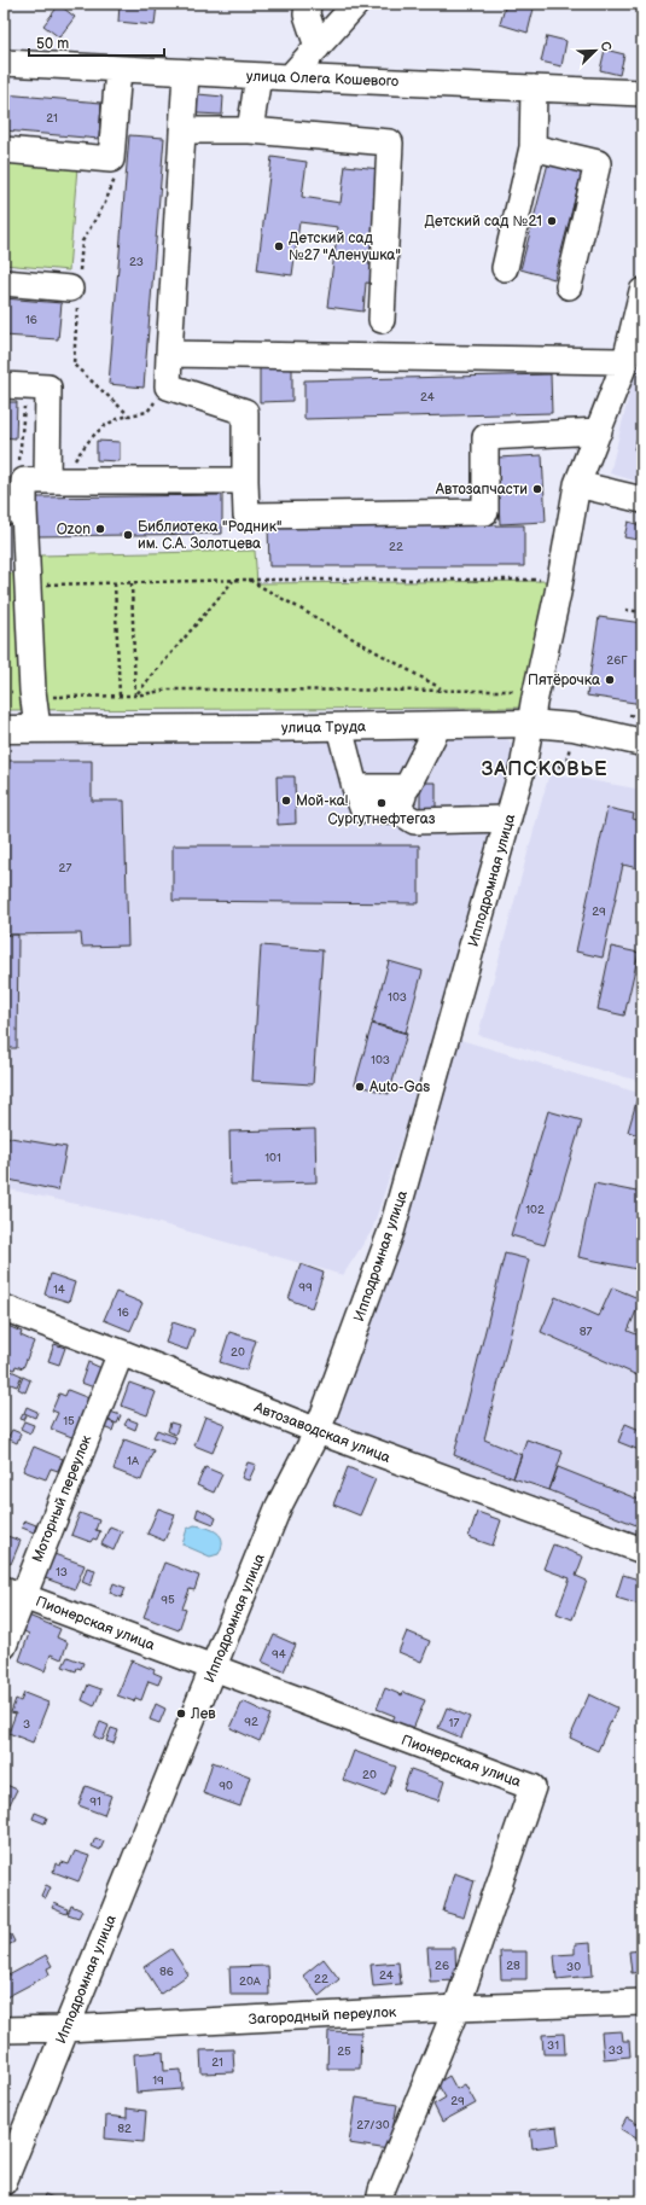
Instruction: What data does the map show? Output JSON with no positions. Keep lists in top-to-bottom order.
{
  "streets": {
    "main road": ["улица Труда"],
    "street": [
      "улица Олега Кошевого",
      "Ипподромная улица",
      "Автозаводская улица",
      "Моторный переулок",
      "Пионерская улица",
      "Загородный переулок"
    ]
  },
  "crossings": [
    ["улица Труда", "Ипподромная улица"],
    ["Ипподромная улица", "Автозаводская улица"],
    ["Ипподромная улица", "Пионерская улица"],
    ["Ипподромная улица", "Загородный переулок"],
    ["Автозаводская улица", "Моторный переулок"],
    ["Моторный переулок", "Пионерская улица"],
    ["Пионерская улица", "Загородный переулок"]
  ],
  "districts": ["ЗАПСКОВЬЕ"],
  "places": [
    "Детский сад №21",
    "Детский сад №27 \"Аленушка\"",
    "Автозапчасти",
    "Ozon",
    "Библиотека \"Родник\" им. С.А. Золотцева",
    "Пятёрочка",
    "Мой-ка!",
    "Сургутнефтегаз",
    "Auto-Gas",
    "Лев"
  ],
  "house_numbers": [
    "21",
    "23",
    "16",
    "24",
    "22",
    "26Г",
    "27",
    "29",
    "103",
    "103",
    "101",
    "102",
    "99",
    "14",
    "16",
    "87",
    "20",
    "15",
    "1А",
    "13",
    "95",
    "94",
    "92",
    "17",
    "3",
    "20",
    "90",
    "91",
    "26",
    "28",
    "30",
    "86",
    "24",
    "22",
    "20А",
    "31",
    "33",
    "25",
    "21",
    "19",
    "29",
    "27/30",
    "82"
  ],
  "scale_bar": "50 m",
  "north": "top right"
}
